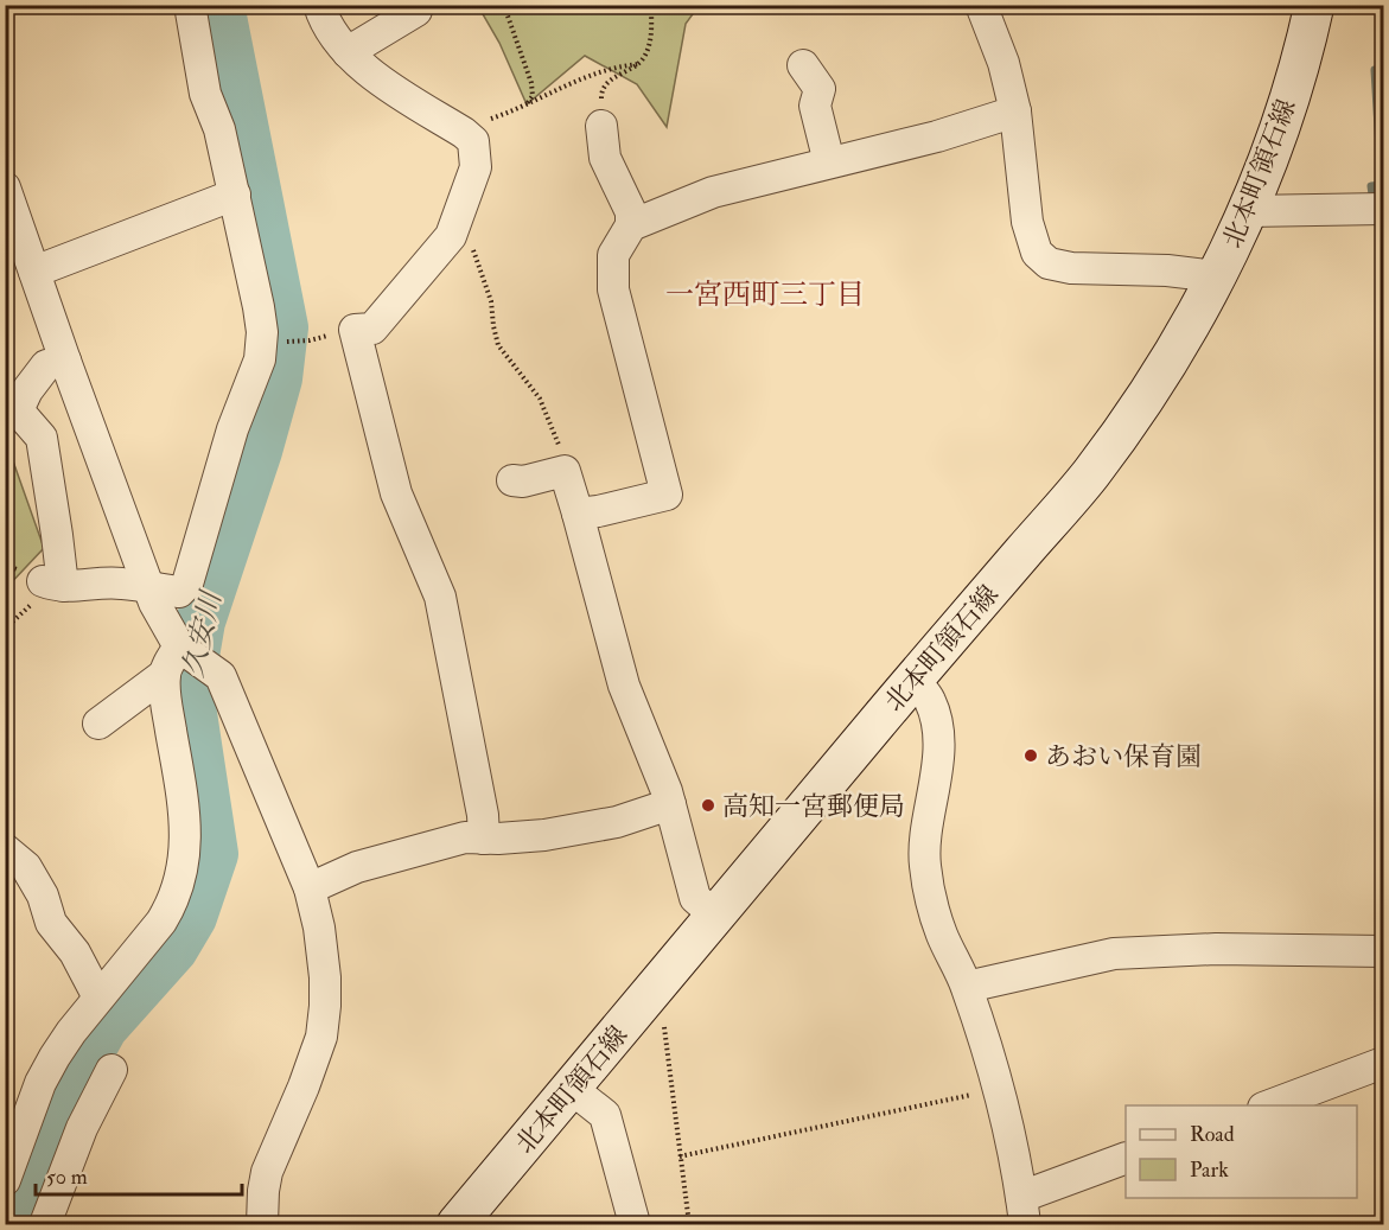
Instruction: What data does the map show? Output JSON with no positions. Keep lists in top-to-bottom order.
{
  "streets": {
    "main road": ["北本町領石線"]
  },
  "districts": ["一宮西町三丁目"],
  "water": ["久安川"],
  "places": ["あおい保育園", "高知一宮郵便局"],
  "legend": ["Road", "Park"],
  "scale_bar": "50 m"
}
